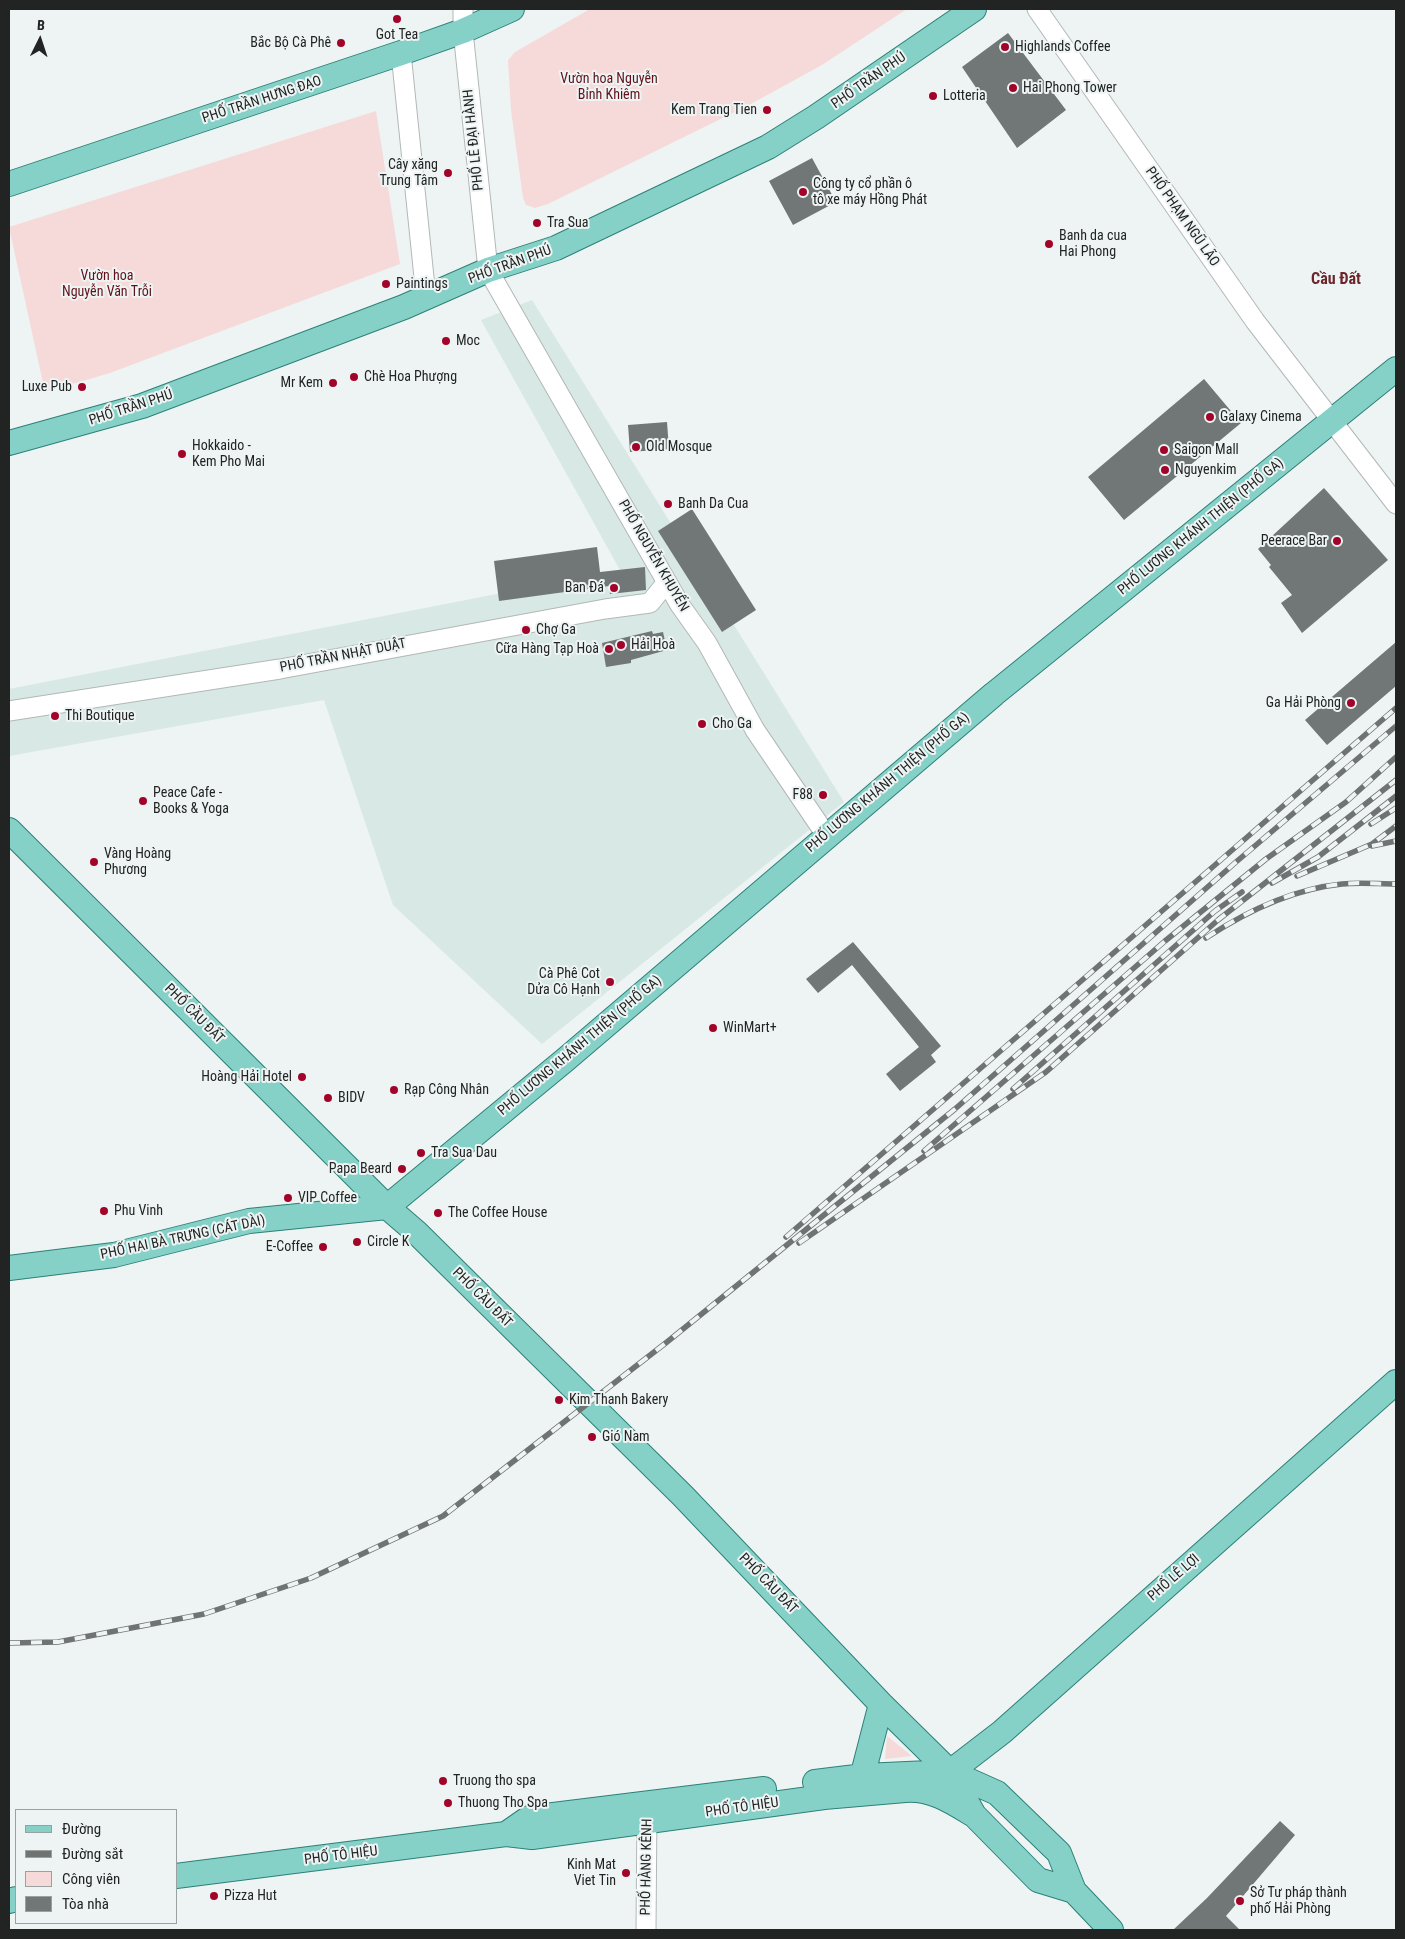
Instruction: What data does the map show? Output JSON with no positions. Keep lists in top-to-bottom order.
{
  "streets": {
    "main road": [
      "PHỐ TRẦN PHÚ",
      "PHỐ TRẦN HƯNG ĐẠO",
      "PHỐ LƯƠNG KHÁNH THIỆN (PHỐ GA)",
      "PHỐ CẦU ĐẤT",
      "PHỐ HAI BÀ TRƯNG (CÁT DÀI)",
      "PHỐ LÊ LỢI",
      "PHỐ TÔ HIỆU"
    ],
    "street": [
      "PHỐ LÊ ĐẠI HÀNH",
      "PHỐ PHẠM NGŨ LÃO",
      "PHỐ NGUYỄN KHUYẾN",
      "PHỐ TRẦN NHẬT DUẬT",
      "PHỐ HÀNG KÊNH"
    ]
  },
  "crossings": [
    ["PHỐ TRẦN PHÚ", "PHỐ LÊ ĐẠI HÀNH"],
    ["PHỐ TRẦN PHÚ", "PHỐ NGUYỄN KHUYẾN"],
    ["PHỐ TRẦN HƯNG ĐẠO", "PHỐ LÊ ĐẠI HÀNH"],
    ["PHỐ LÊ ĐẠI HÀNH", "PHỐ NGUYỄN KHUYẾN"],
    ["PHỐ PHẠM NGŨ LÃO", "PHỐ LƯƠNG KHÁNH THIỆN (PHỐ GA)"],
    ["PHỐ LƯƠNG KHÁNH THIỆN (PHỐ GA)", "PHỐ NGUYỄN KHUYẾN"],
    ["PHỐ LƯƠNG KHÁNH THIỆN (PHỐ GA)", "PHỐ CẦU ĐẤT"],
    ["PHỐ LƯƠNG KHÁNH THIỆN (PHỐ GA)", "PHỐ HAI BÀ TRƯNG (CÁT DÀI)"],
    ["PHỐ NGUYỄN KHUYẾN", "PHỐ TRẦN NHẬT DUẬT"],
    ["PHỐ CẦU ĐẤT", "PHỐ HAI BÀ TRƯNG (CÁT DÀI)"],
    ["PHỐ CẦU ĐẤT", "PHỐ LÊ LỢI"],
    ["PHỐ CẦU ĐẤT", "PHỐ TÔ HIỆU"],
    ["PHỐ LÊ LỢI", "PHỐ TÔ HIỆU"],
    ["PHỐ TÔ HIỆU", "PHỐ HÀNG KÊNH"]
  ],
  "districts": ["Cầu Đất"],
  "parks": ["Vườn hoa Nguyễn Bỉnh Khiêm", "Vườn hoa Nguyễn Văn Trỗi"],
  "places": [
    "Got Tea",
    "Bắc Bộ Cà Phê",
    "Highlands Coffee",
    "Hai Phong Tower",
    "Lotteria",
    "Kem Trang Tien",
    "Cây xăng Trung Tâm",
    "Công ty cổ phần ô tô xe máy Hồng Phát",
    "Tra Sua",
    "Banh da cua Hai Phong",
    "Paintings",
    "Moc",
    "Chè Hoa Phượng",
    "Mr Kem",
    "Luxe Pub",
    "Galaxy Cinema",
    "Old Mosque",
    "Saigon Mall",
    "Hokkaido - Kem Pho Mai",
    "Nguyenkim",
    "Banh Da Cua",
    "Peerace Bar",
    "Ban Đá",
    "Chợ Ga",
    "Hải Hoà",
    "Cữa Hàng Tạp Hoà",
    "Ga Hải Phòng",
    "Thi Boutique",
    "Cho Ga",
    "F88",
    "Peace Cafe - Books & Yoga",
    "Vàng Hoàng Phương",
    "Cà Phê Cot Dửa Cô Hạnh",
    "WinMart+",
    "Hoàng Hải Hotel",
    "Rạp Công Nhân",
    "BIDV",
    "Tra Sua Dau",
    "Papa Beard",
    "VIP Coffee",
    "Phu Vinh",
    "The Coffee House",
    "Circle K",
    "E-Coffee",
    "Kim Thanh Bakery",
    "Gió Nam",
    "Truong tho spa",
    "Thuong Tho Spa",
    "Kinh Mat Viet Tin",
    "Pizza Hut",
    "Sở Tư pháp thành phố Hải Phòng"
  ],
  "legend": [
    "Đường",
    "Đường sắt",
    "Công viên",
    "Tòa nhà"
  ],
  "north": "top"
}
